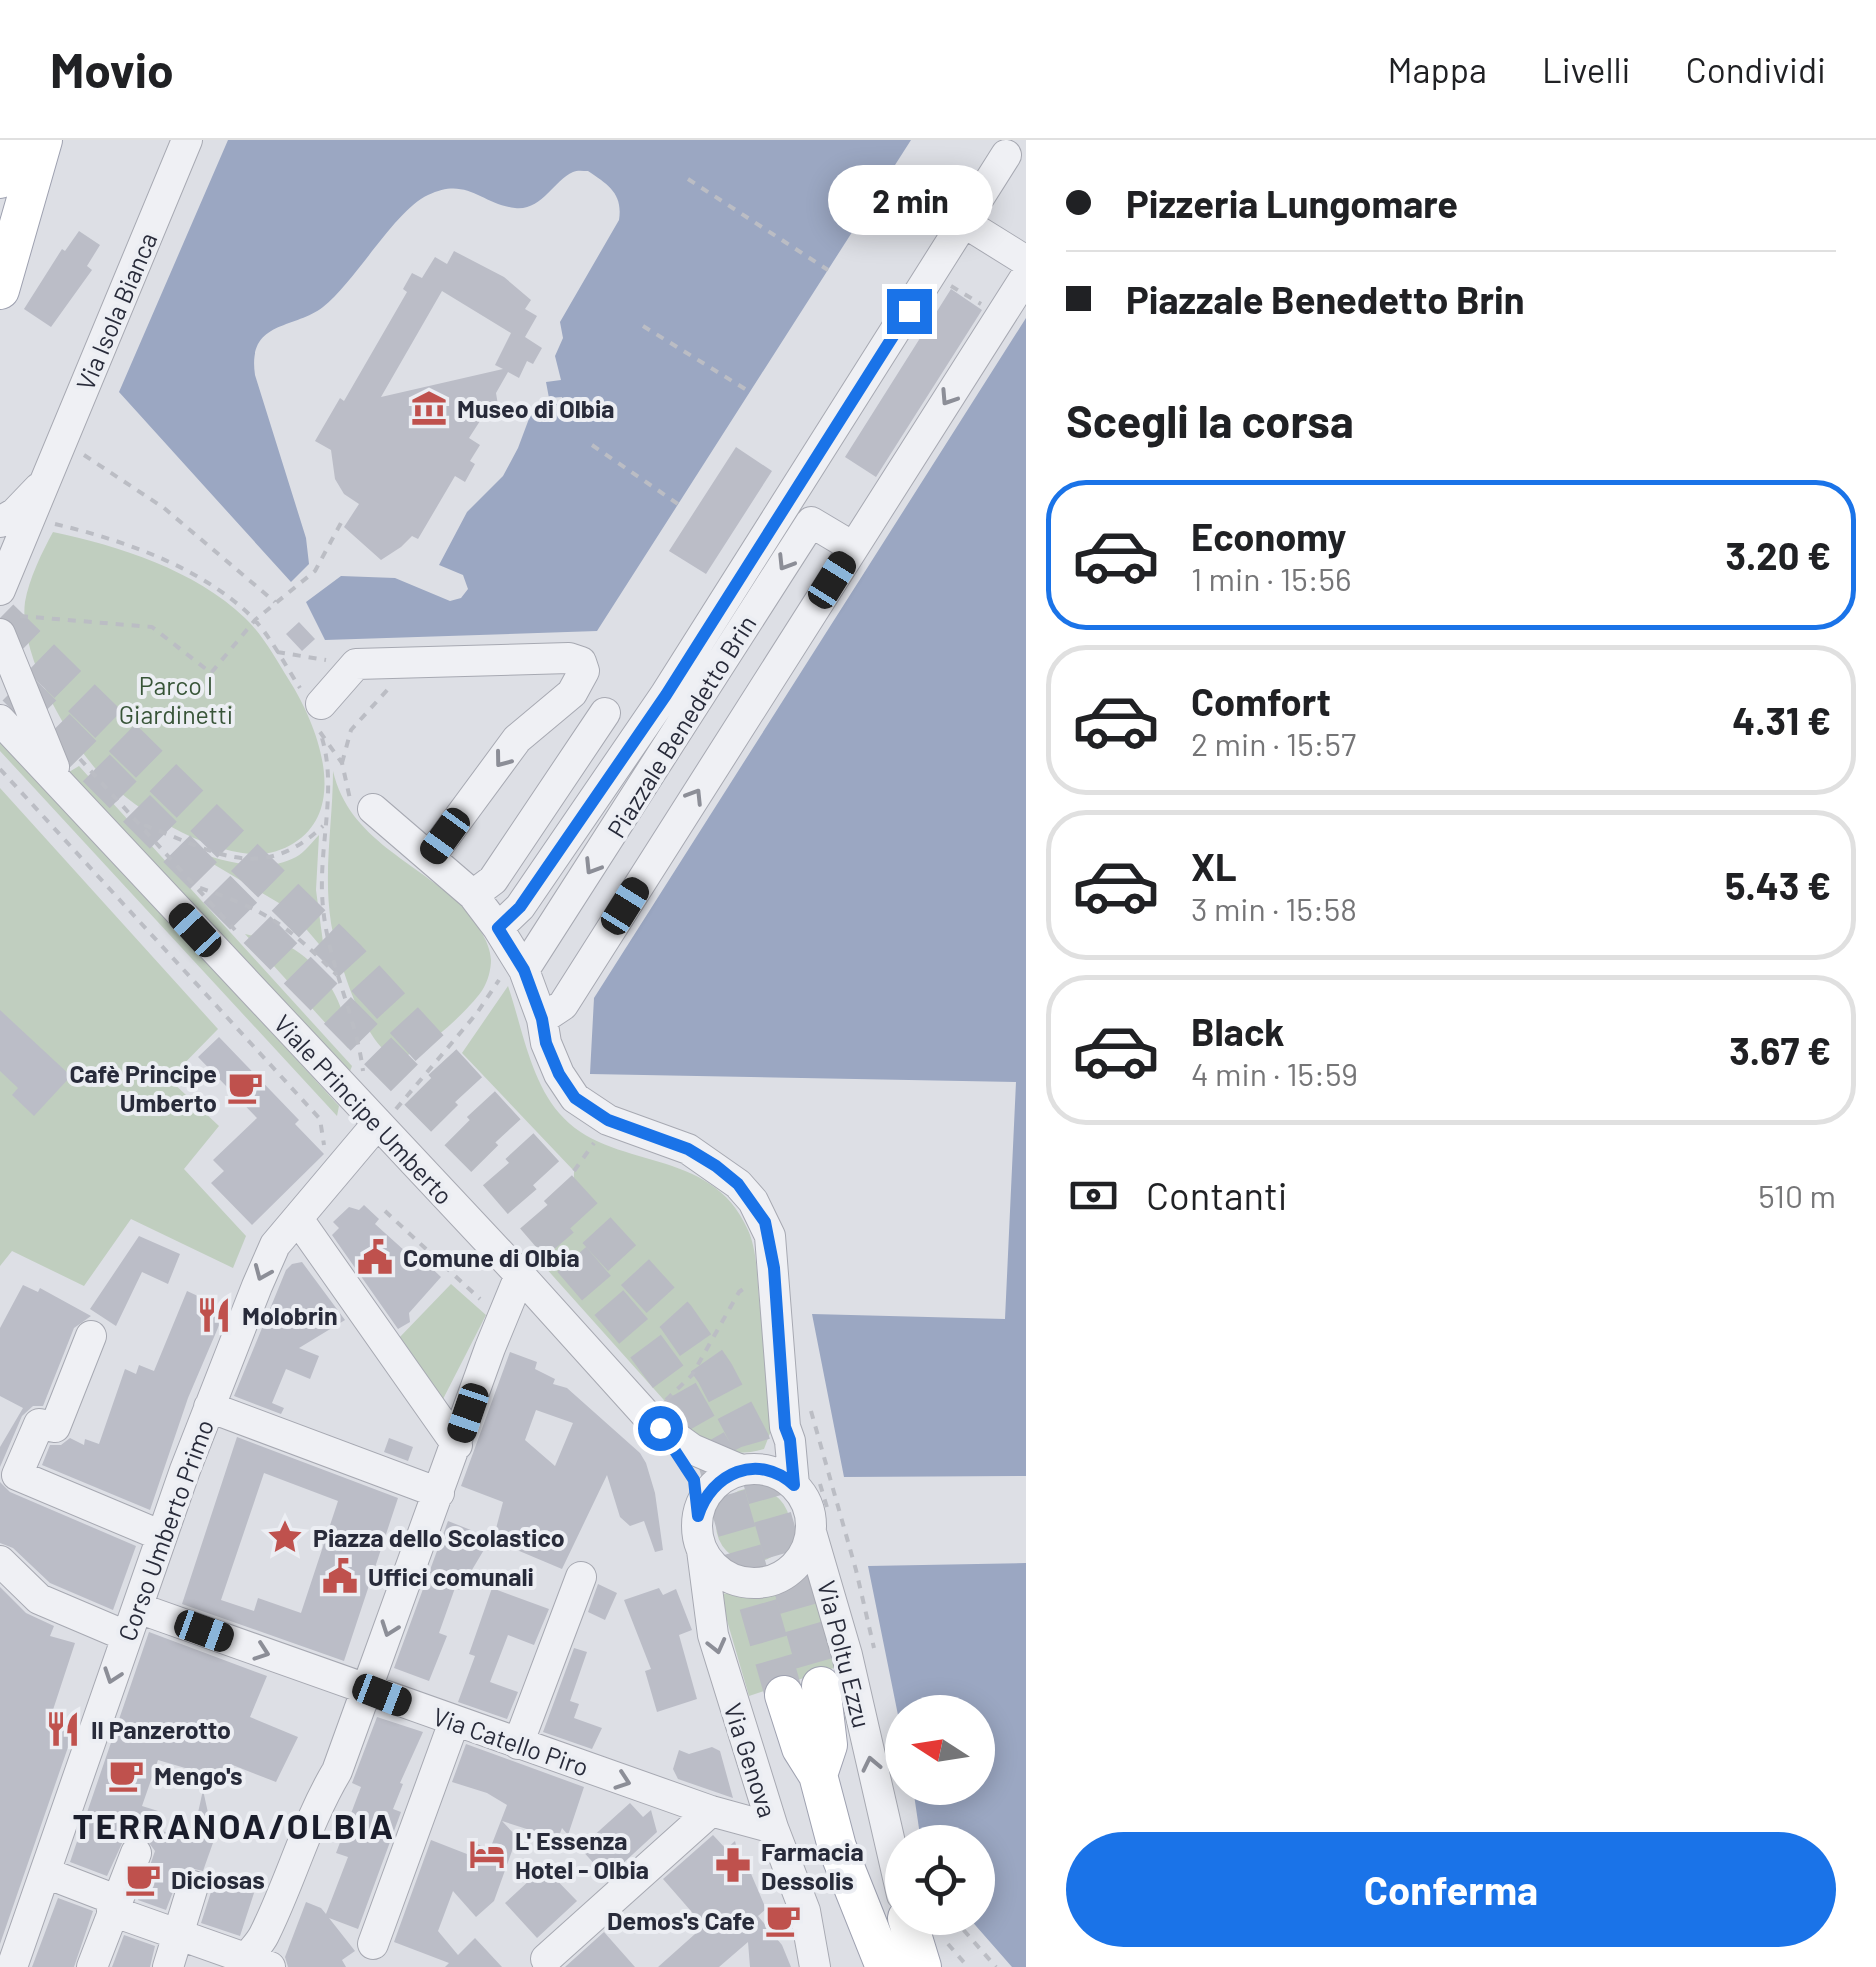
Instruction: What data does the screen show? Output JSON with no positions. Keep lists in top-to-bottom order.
{
  "streets": {
    "street": [
      "Via Isola Bianca",
      "Piazzale Benedetto Brin",
      "Viale Principe Umberto",
      "Corso Umberto Primo",
      "Via Poltu Ezzu",
      "Via Catello Piro",
      "Via Genova"
    ]
  },
  "crossings": [
    ["Viale Principe Umberto", "Corso Umberto Primo"],
    ["Viale Principe Umberto", "Via Poltu Ezzu"],
    ["Viale Principe Umberto", "Via Genova"],
    ["Corso Umberto Primo", "Via Catello Piro"],
    ["Via Poltu Ezzu", "Via Genova"],
    ["Via Catello Piro", "Via Genova"]
  ],
  "one_way": ["Via Poltu Ezzu", "Via Genova"],
  "districts": ["TERRANOA/OLBIA"],
  "parks": ["Parco I Giardinetti"],
  "places": {
    "museum": ["Museo di Olbia"],
    "cafe": [
      "Cafè Principe Umberto",
      "Mengo's",
      "Diciosas",
      "Demos's Cafe"
    ],
    "public building": ["Comune di Olbia", "Uffici comunali"],
    "restaurant": ["Molobrin", "Il Panzerotto"],
    "place": ["Piazza dello Scolastico"],
    "hotel": ["L' Essenza Hotel - Olbia"],
    "pharmacy": ["Farmacia Dessolis"]
  },
  "north": "left",
  "page": {
    "header": "Movio",
    "nav": ["Mappa", "Livelli", "Condividi"],
    "banner": ["Pizzeria Lungomare", "Piazzale Benedetto Brin"],
    "bubble": "2 min",
    "heading": "Scegli la corsa",
    "list": [
      {
        "name": "Economy",
        "note": "1 min · 15:56",
        "value": "3.20 €"
      },
      {
        "name": "Comfort",
        "note": "2 min · 15:57",
        "value": "4.31 €"
      },
      {
        "name": "XL",
        "note": "3 min · 15:58",
        "value": "5.43 €"
      },
      {
        "name": "Black",
        "note": "4 min · 15:59",
        "value": "3.67 €"
      }
    ],
    "pay": ["Contanti", "510 m"],
    "buttons": "Conferma"
  }
}
